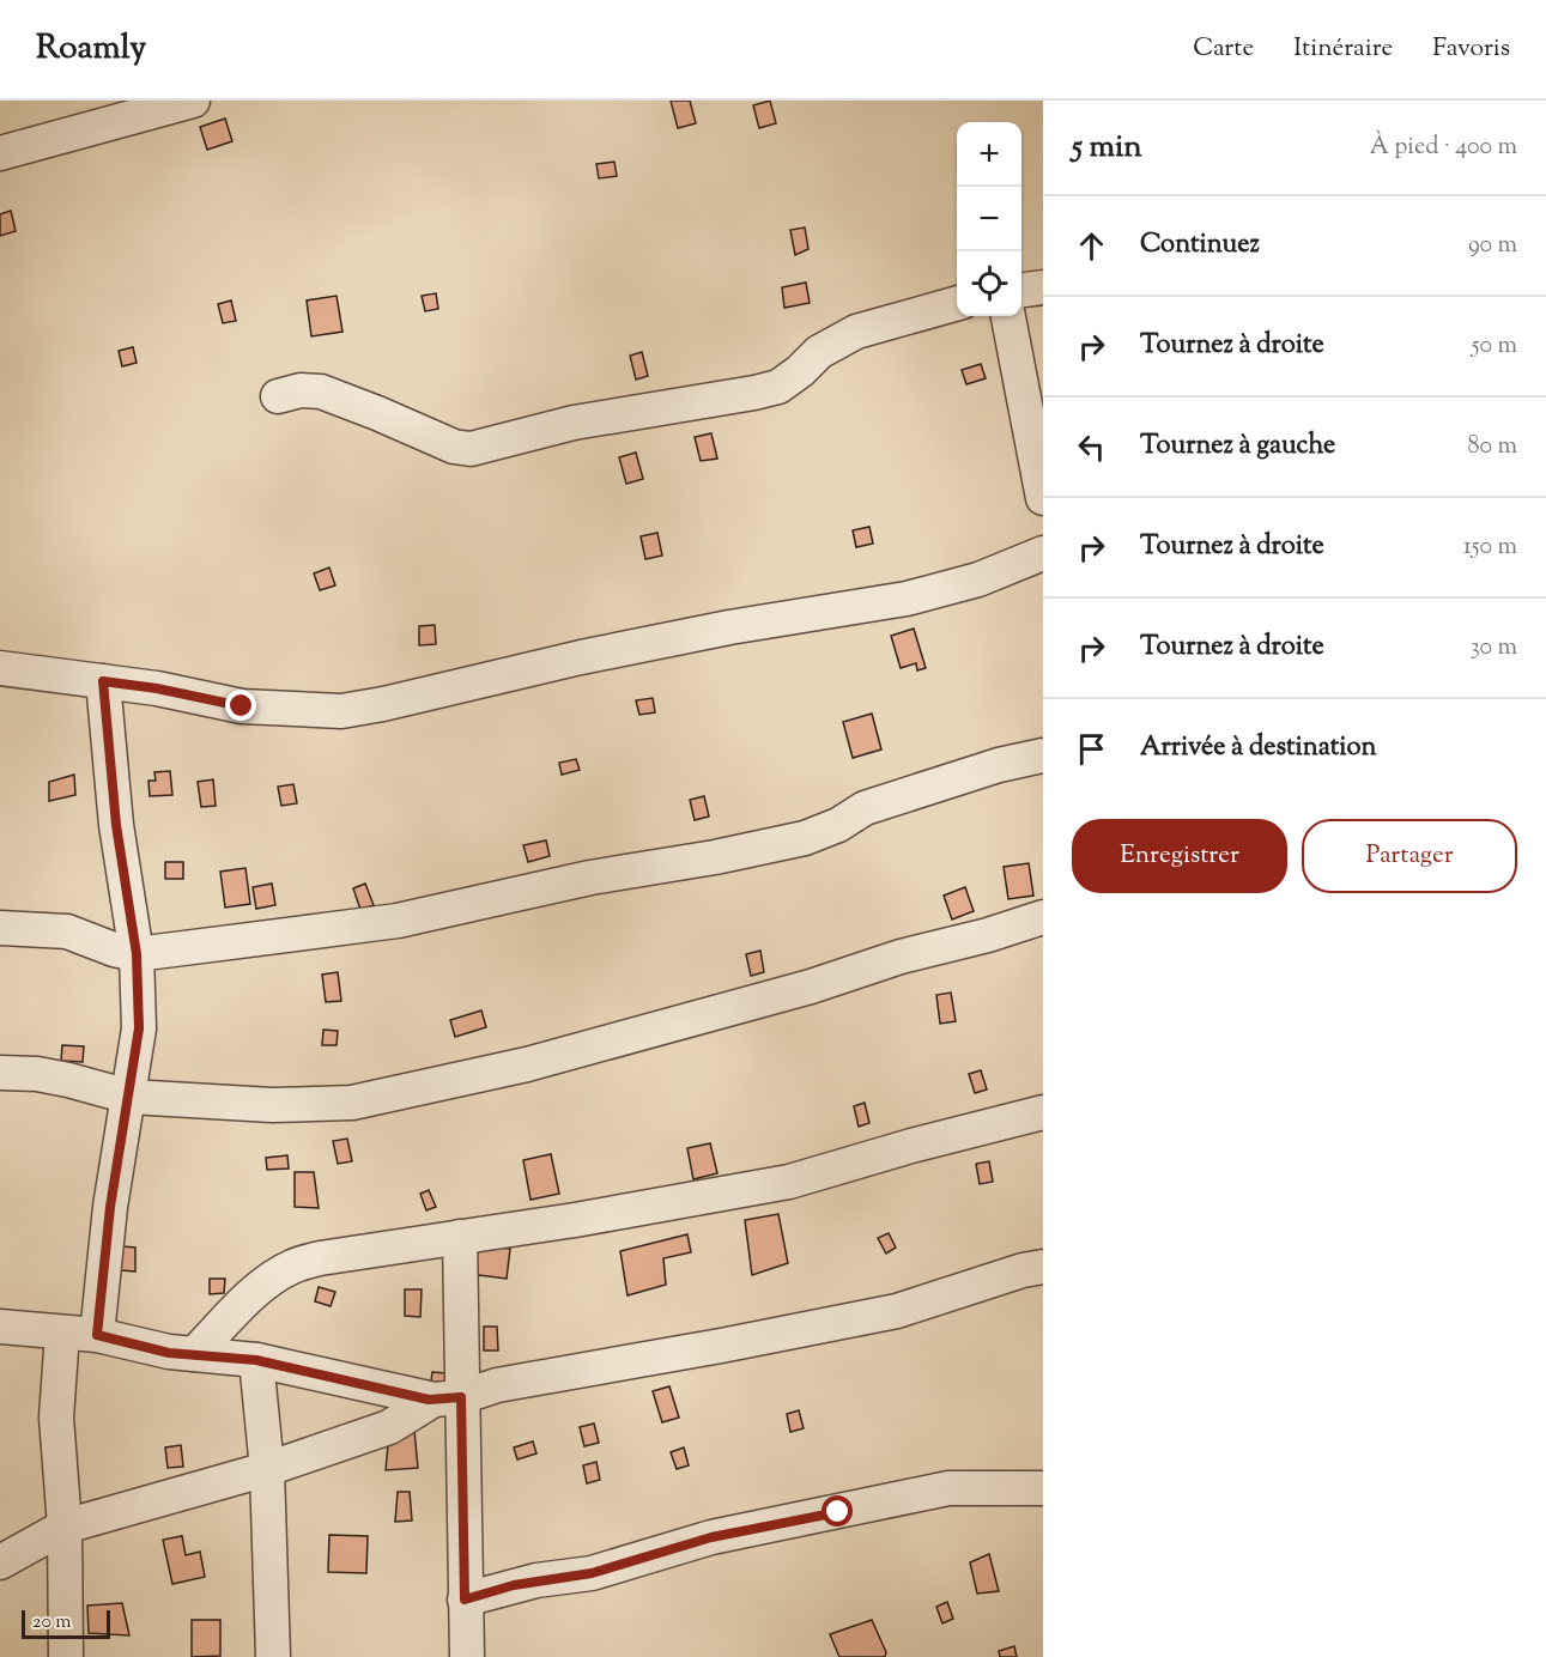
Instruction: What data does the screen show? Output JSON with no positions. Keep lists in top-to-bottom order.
{
  "scale_bar": "20 m",
  "page": {
    "header": "Roamly",
    "nav": ["Carte", "Itinéraire", "Favoris"],
    "heading": ["5 min", "À pied · 400 m"],
    "map_buttons": ["+", "−"],
    "list": [
      ["Continuez", "90 m"],
      ["Tournez à droite", "50 m"],
      ["Tournez à gauche", "80 m"],
      ["Tournez à droite", "150 m"],
      ["Tournez à droite", "30 m"],
      "Arrivée à destination"
    ],
    "buttons": ["Enregistrer", "Partager"],
    "scale": "20 m"
  }
}
